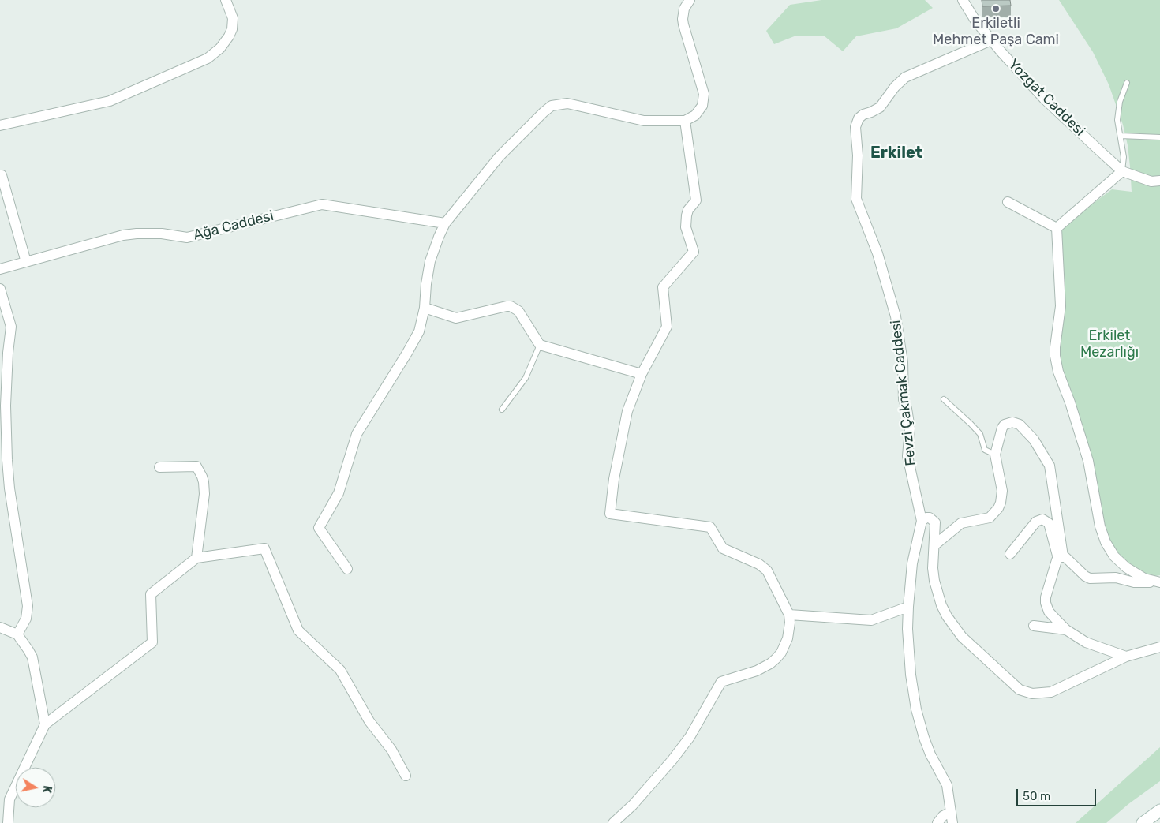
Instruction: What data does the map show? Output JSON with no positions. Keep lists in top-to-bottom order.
{
  "streets": {
    "street": ["Yozgat Caddesi", "Ağa Caddesi", "Fevzi Çakmak Caddesi"]
  },
  "crossings": [
    ["Yozgat Caddesi", "Fevzi Çakmak Caddesi"]
  ],
  "districts": ["Erkilet"],
  "parks": ["Erkilet Mezarlığı"],
  "places": ["Erkiletli Mehmet Paşa Cami"],
  "scale_bar": "50 m",
  "north": "right"
}
